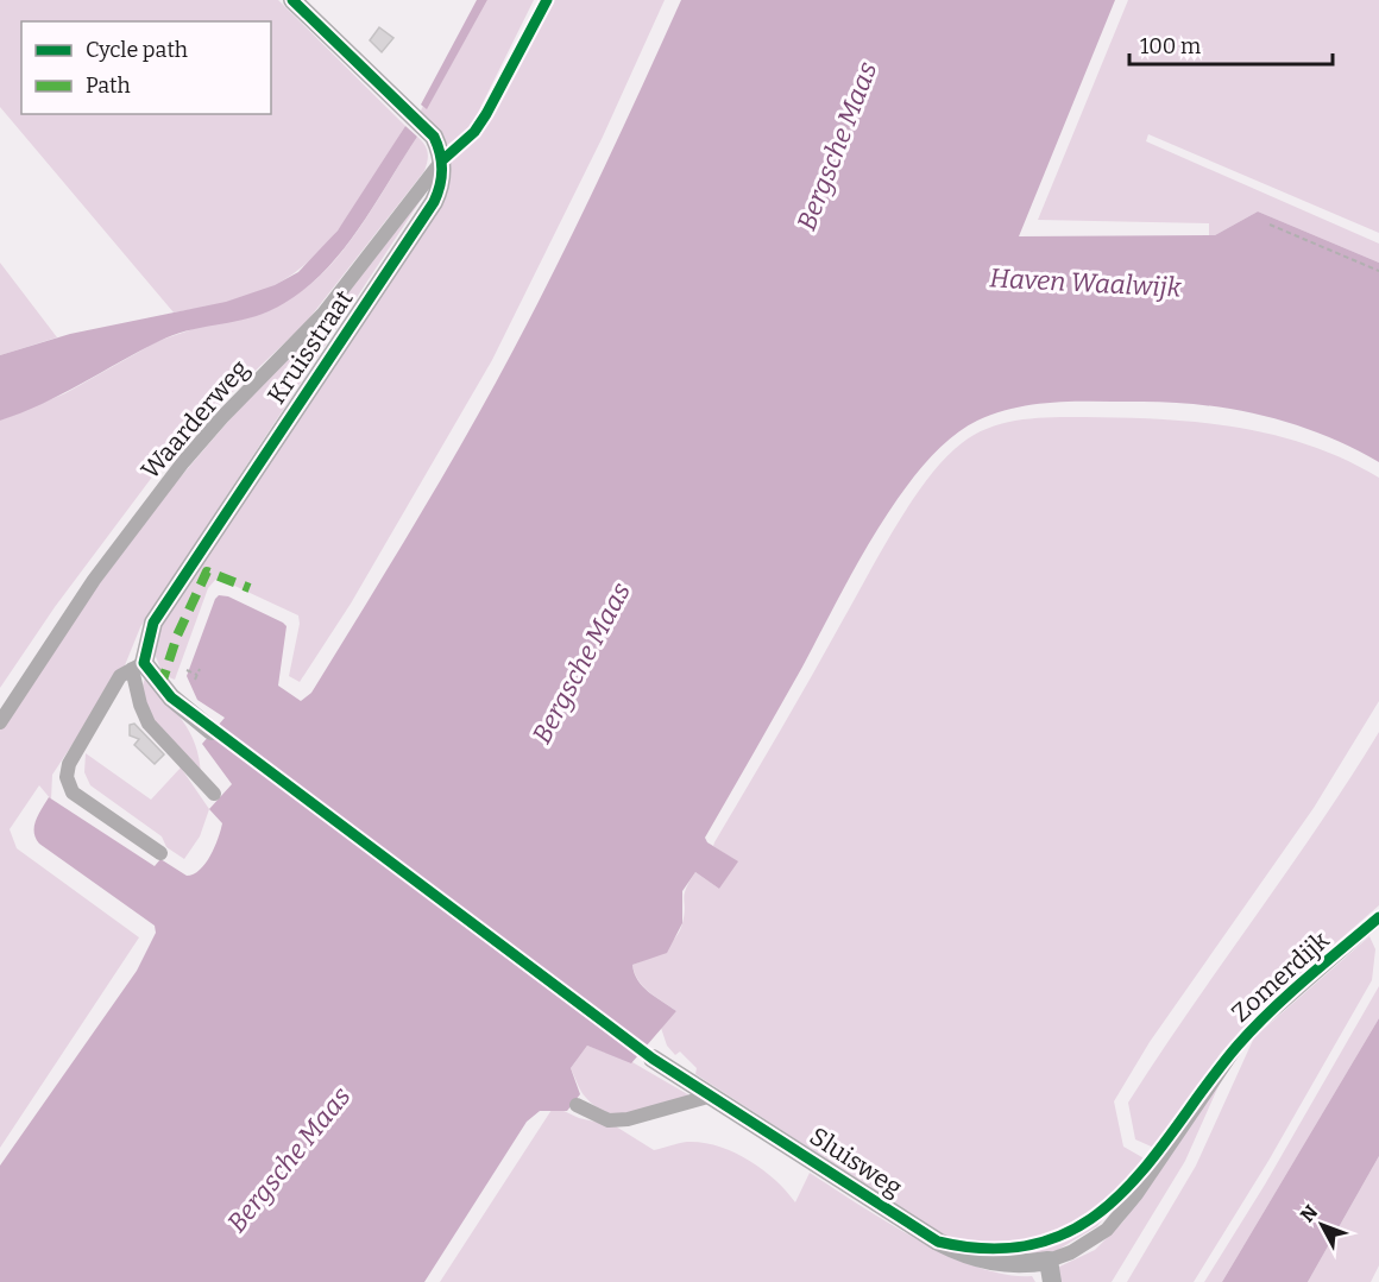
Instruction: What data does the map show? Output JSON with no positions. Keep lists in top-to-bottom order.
{
  "streets": {
    "street": [
      "Kruisstraat",
      "Waarderweg",
      "Zomerdijk",
      "Sluisweg"
    ]
  },
  "crossings": [
    ["Kruisstraat", "Waarderweg"],
    ["Zomerdijk", "Sluisweg"]
  ],
  "water": ["Bergsche Maas", "Haven Waalwijk"],
  "legend": ["Cycle path", "Path"],
  "scale_bar": "100 m",
  "north": "top left"
}
